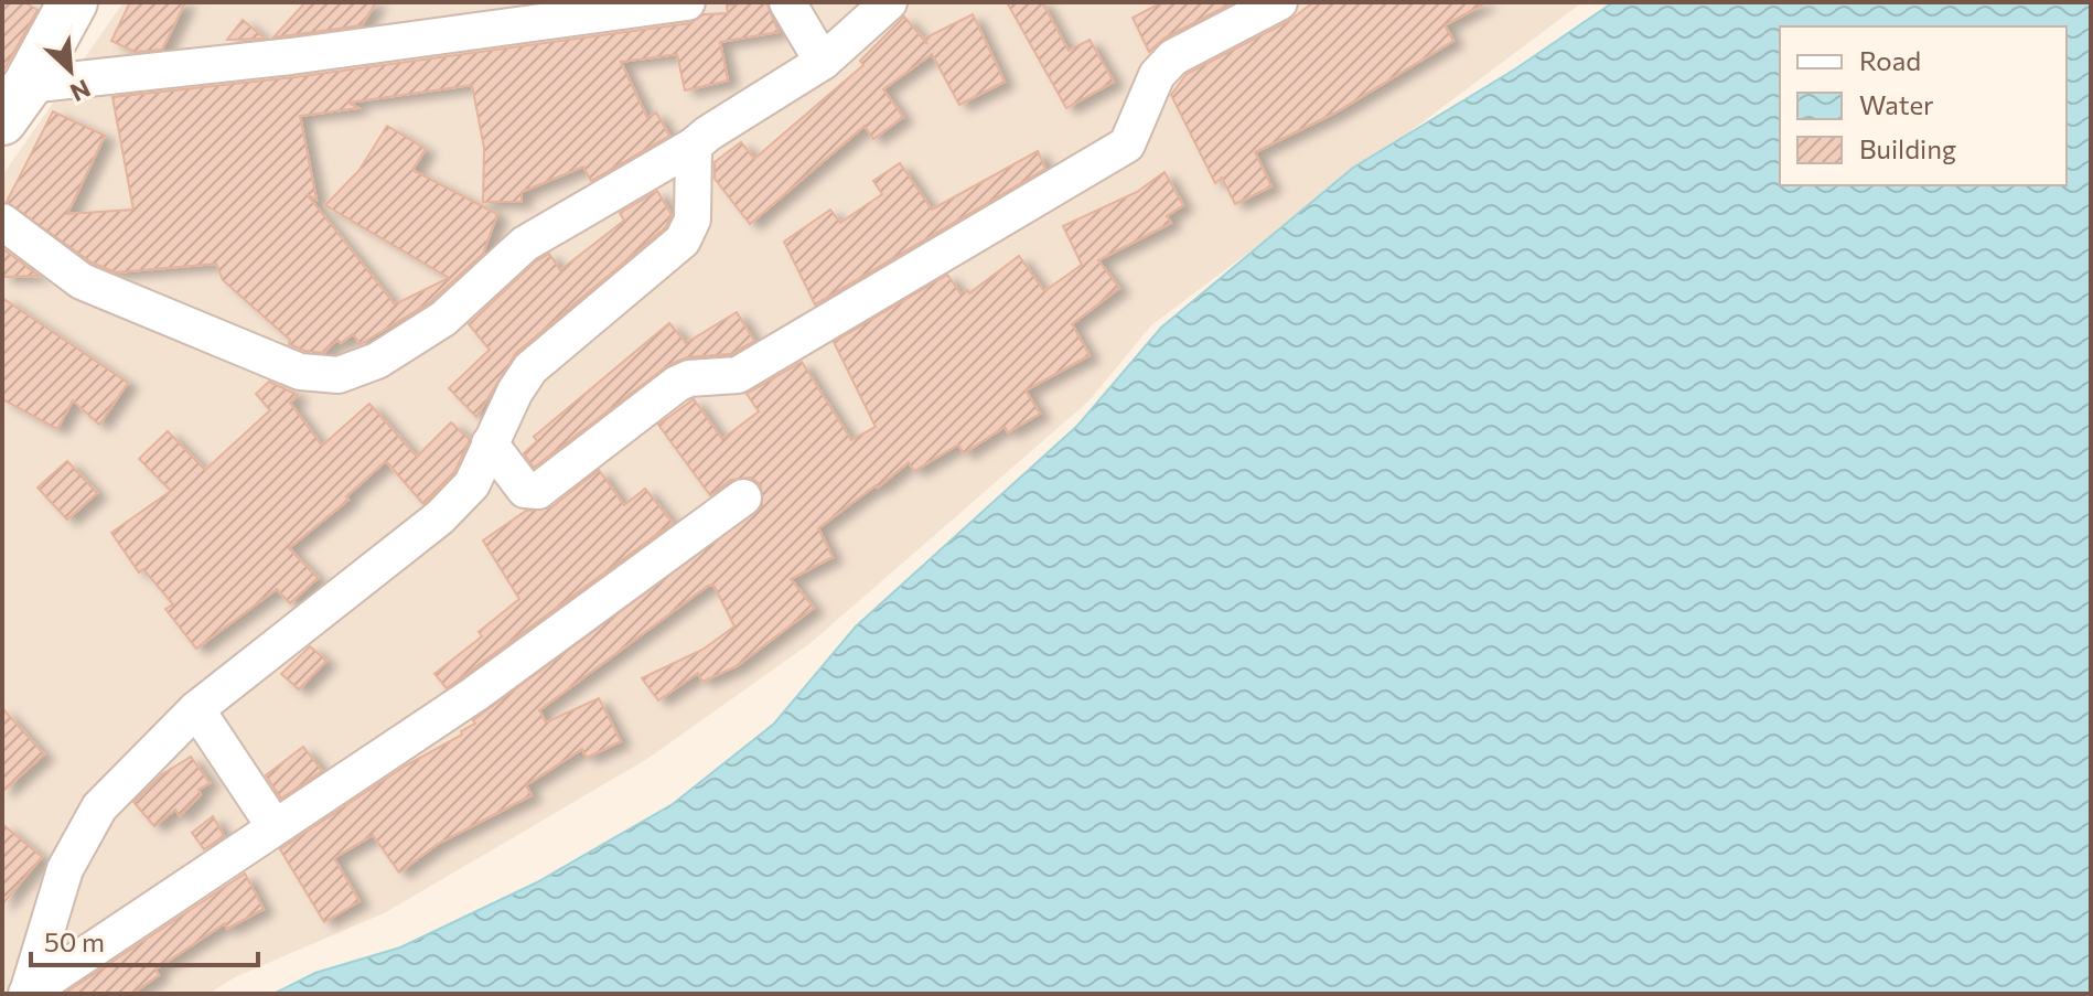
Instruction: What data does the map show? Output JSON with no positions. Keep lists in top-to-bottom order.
{
  "legend": ["Road", "Water", "Building"],
  "scale_bar": "50 m",
  "north": "bottom right"
}
